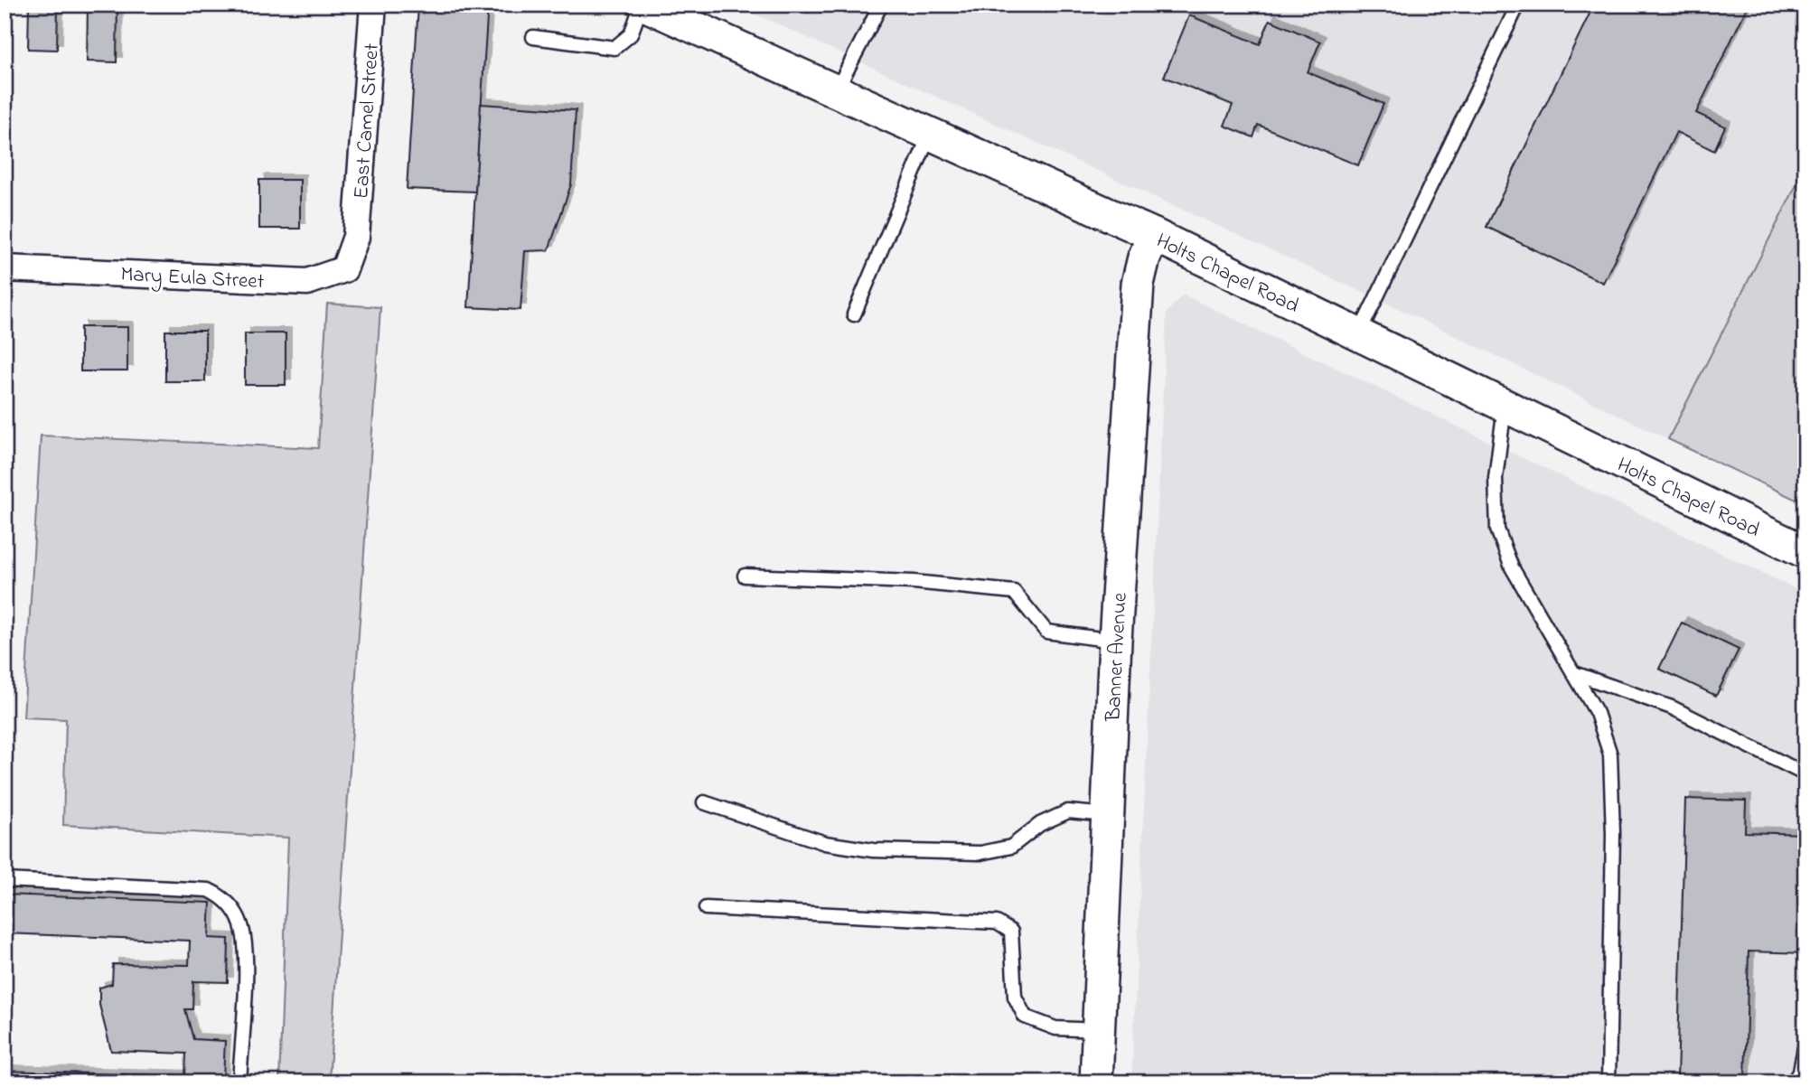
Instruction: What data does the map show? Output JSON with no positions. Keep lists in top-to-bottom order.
{
  "streets": {
    "street": [
      "East Camel Street",
      "Holts Chapel Road",
      "Mary Eula Street",
      "Banner Avenue"
    ]
  },
  "crossings": [
    ["East Camel Street", "Mary Eula Street"],
    ["Holts Chapel Road", "Banner Avenue"]
  ]
}
